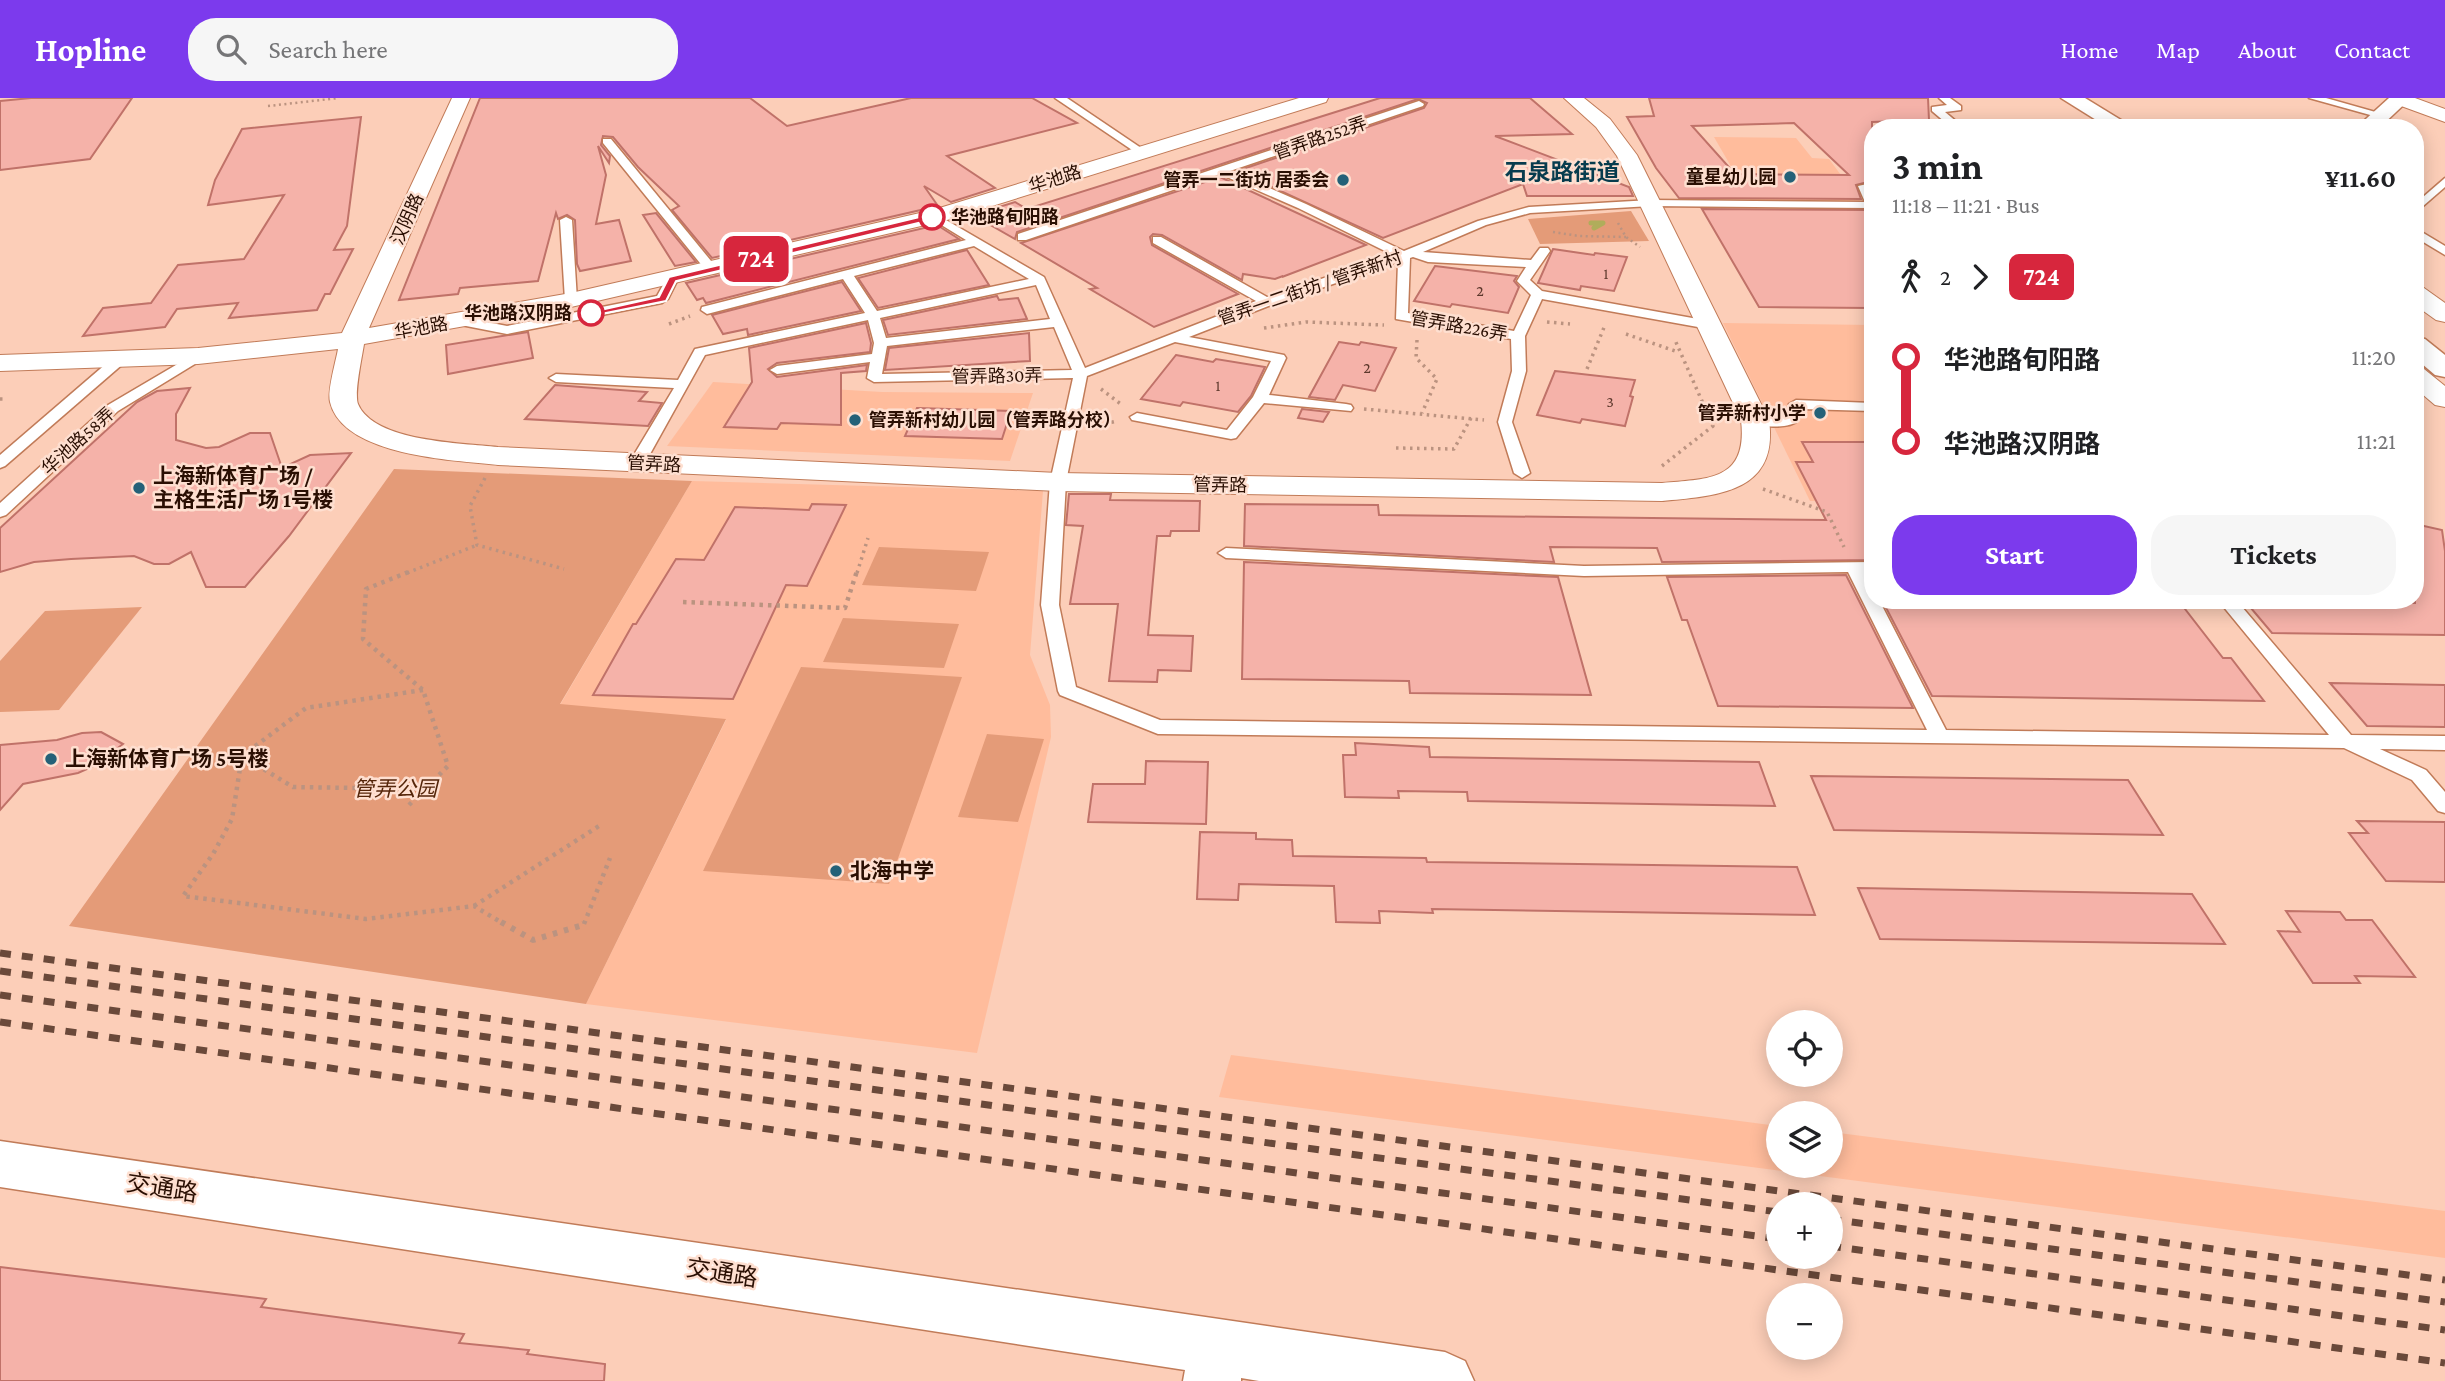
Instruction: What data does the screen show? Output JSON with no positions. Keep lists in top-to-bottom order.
{
  "streets": {
    "main road": ["交通路"],
    "street": ["华池路", "汉阴路", "管弄路"],
    "lane": [
      "管弄路252弄",
      "管弄一二街坊 / 管弄新村",
      "管弄路226弄",
      "管弄路30弄",
      "华池路58弄"
    ]
  },
  "crossings": [
    ["管弄路252弄", "管弄一二街坊 / 管弄新村"],
    ["管弄路252弄", "管弄路226弄"],
    ["华池路", "汉阴路"],
    ["华池路", "华池路58弄"],
    ["华池路", "管弄路"],
    ["汉阴路", "管弄路"],
    ["管弄一二街坊 / 管弄新村", "管弄路226弄"],
    ["管弄一二街坊 / 管弄新村", "管弄路30弄"]
  ],
  "districts": ["石泉路街道"],
  "parks": ["管弄公园"],
  "places": [
    "童星幼儿园",
    "管弄一二街坊 居委会",
    "华池路旬阳路",
    "华池路汉阴路",
    "管弄新村小学",
    "管弄新村幼儿园（管弄路分校）",
    "上海新体育广场 / 主格生活广场 1号楼",
    "上海新体育广场 5号楼",
    "北海中学"
  ],
  "lines": ["bus line 724"],
  "house_numbers": [
    "1",
    "2",
    "2",
    "1",
    "3"
  ],
  "page": {
    "header": "Hopline",
    "search": "Search here",
    "nav": [
      "Home",
      "Map",
      "About",
      "Contact"
    ],
    "on_map": "724",
    "heading": ["3 min", "11:18 – 11:21 · Bus", "¥11.60"],
    "legs": ["2", "724"],
    "list": [
      {
        "name": "华池路旬阳路",
        "value": "11:20"
      },
      {
        "name": "华池路汉阴路",
        "value": "11:21"
      }
    ],
    "buttons": ["Start", "Tickets"],
    "map_buttons": ["+", "−"]
  }
}
